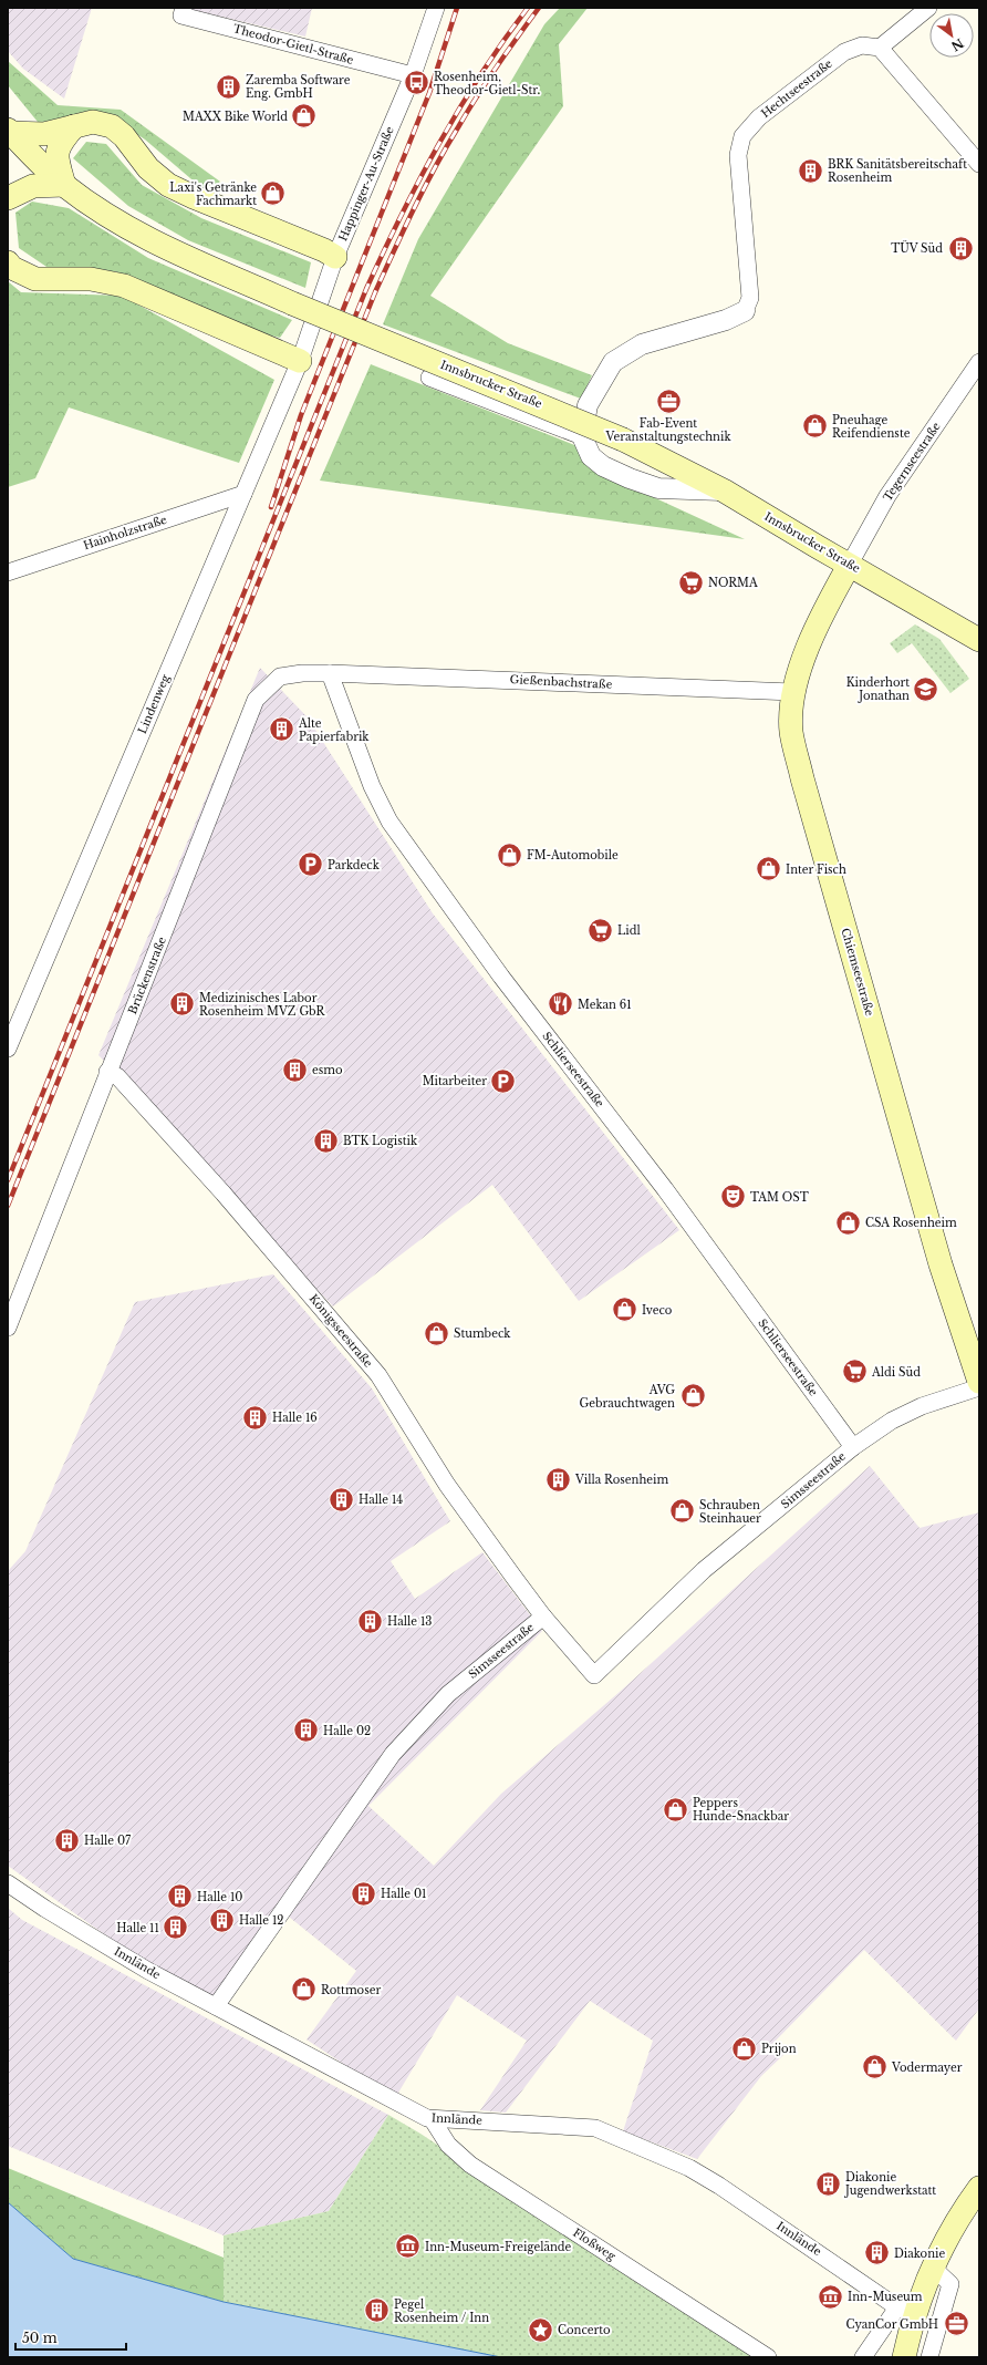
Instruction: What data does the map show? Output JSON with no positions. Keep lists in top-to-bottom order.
{
  "streets": {
    "main road": ["Innsbrucker Straße", "Chiemseestraße"],
    "street": [
      "Theodor-Gietl-Straße",
      "Hechtseestraße",
      "Happinger-Au-Straße",
      "Tegernseestraße",
      "Hainholzstraße",
      "Gießenbachstraße",
      "Lindenweg",
      "Brückenstraße",
      "Schlierseestraße",
      "Königsseestraße",
      "Simsseestraße",
      "Innlände",
      "Floßweg"
    ]
  },
  "crossings": [
    ["Theodor-Gietl-Straße", "Happinger-Au-Straße"],
    ["Happinger-Au-Straße", "Lindenweg"],
    ["Innsbrucker Straße", "Tegernseestraße"],
    ["Innsbrucker Straße", "Chiemseestraße"],
    ["Tegernseestraße", "Chiemseestraße"],
    ["Hainholzstraße", "Lindenweg"],
    ["Gießenbachstraße", "Chiemseestraße"],
    ["Gießenbachstraße", "Brückenstraße"],
    ["Gießenbachstraße", "Schlierseestraße"],
    ["Brückenstraße", "Schlierseestraße"],
    ["Brückenstraße", "Königsseestraße"],
    ["Schlierseestraße", "Simsseestraße"],
    ["Königsseestraße", "Simsseestraße"],
    ["Simsseestraße", "Innlände"],
    ["Innlände", "Floßweg"]
  ],
  "places": {
    "bus stop": ["Rosenheim, Theodor-Gietl-Str."],
    "building": [
      "Zaremba Software Eng. GmbH",
      "BRK Sanitätsbereitschaft Rosenheim",
      "TÜV Süd",
      "Alte Papierfabrik",
      "Medizinisches Labor Rosenheim MVZ GbR",
      "esmo",
      "BTK Logistik",
      "Halle 16",
      "Villa Rosenheim",
      "Halle 14",
      "Halle 13",
      "Halle 02",
      "Halle 07",
      "Halle 01",
      "Halle 10",
      "Halle 12",
      "Halle 11",
      "Diakonie Jugendwerkstatt",
      "Diakonie",
      "Pegel Rosenheim / Inn"
    ],
    "shop": [
      "MAXX Bike World",
      "Laxi's Getränke Fachmarkt",
      "Pneuhage Reifendienste",
      "FM-Automobile",
      "Inter Fisch",
      "CSA Rosenheim",
      "Iveco",
      "Stumbeck",
      "AVG Gebrauchtwagen",
      "Schrauben Steinhauer",
      "Peppers Hunde-Snackbar",
      "Rottmoser",
      "Prijon",
      "Vodermayer"
    ],
    "office": ["Fab-Event Veranstaltungstechnik", "CyanCor GmbH"],
    "supermarket": ["NORMA", "Lidl", "Aldi Süd"],
    "school or university": ["Kinderhort Jonathan"],
    "parking": ["Parkdeck", "Mitarbeiter"],
    "restaurant": ["Mekan 61"],
    "theatre": ["TAM OST"],
    "museum": ["Inn-Museum-Freigelände", "Inn-Museum"],
    "place": ["Concerto"]
  },
  "scale_bar": "50 m",
  "north": "bottom right"
}
